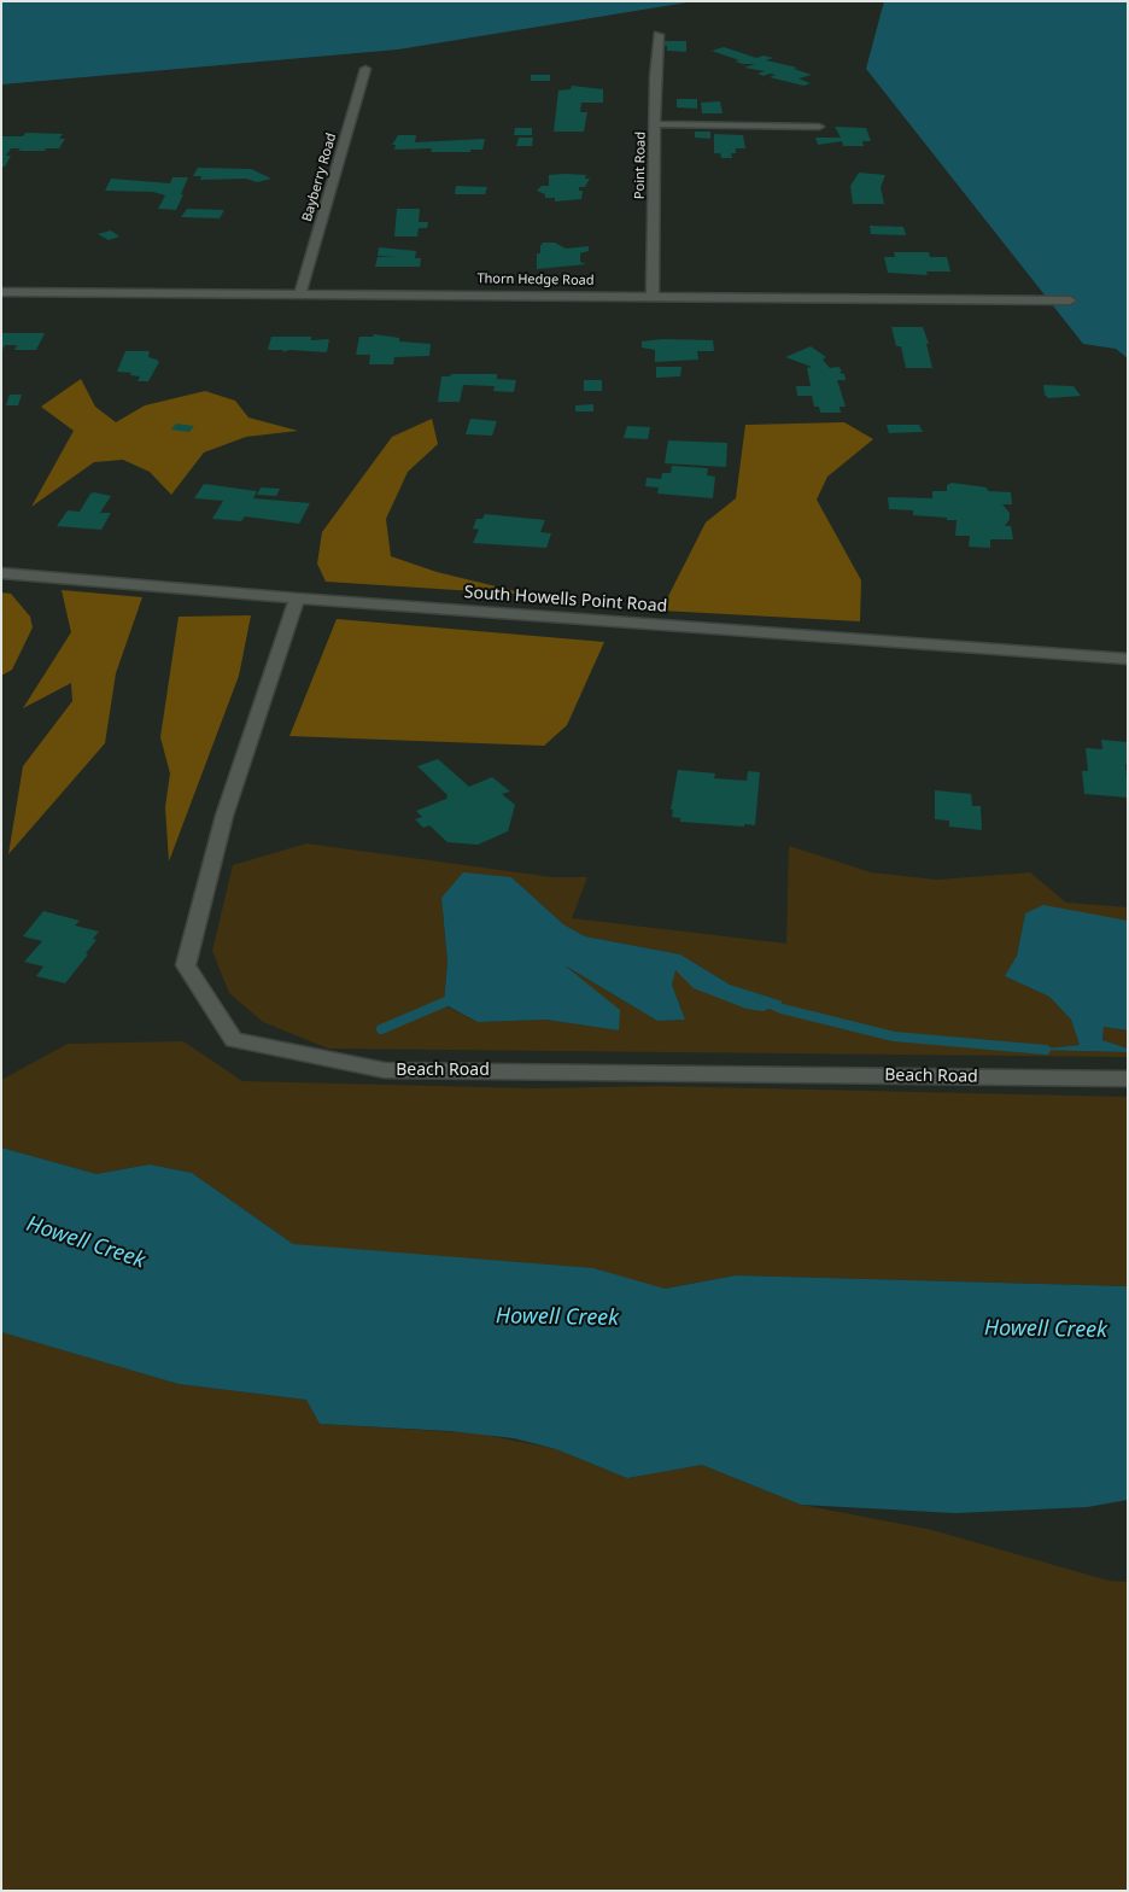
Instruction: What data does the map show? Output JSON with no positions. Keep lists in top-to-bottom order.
{
  "streets": {
    "street": [
      "Point Road",
      "Bayberry Road",
      "Thorn Hedge Road",
      "South Howells Point Road",
      "Beach Road"
    ]
  },
  "crossings": [
    ["Point Road", "Thorn Hedge Road"],
    ["Bayberry Road", "Thorn Hedge Road"],
    ["South Howells Point Road", "Beach Road"]
  ],
  "water": ["Howell Creek"]
}
